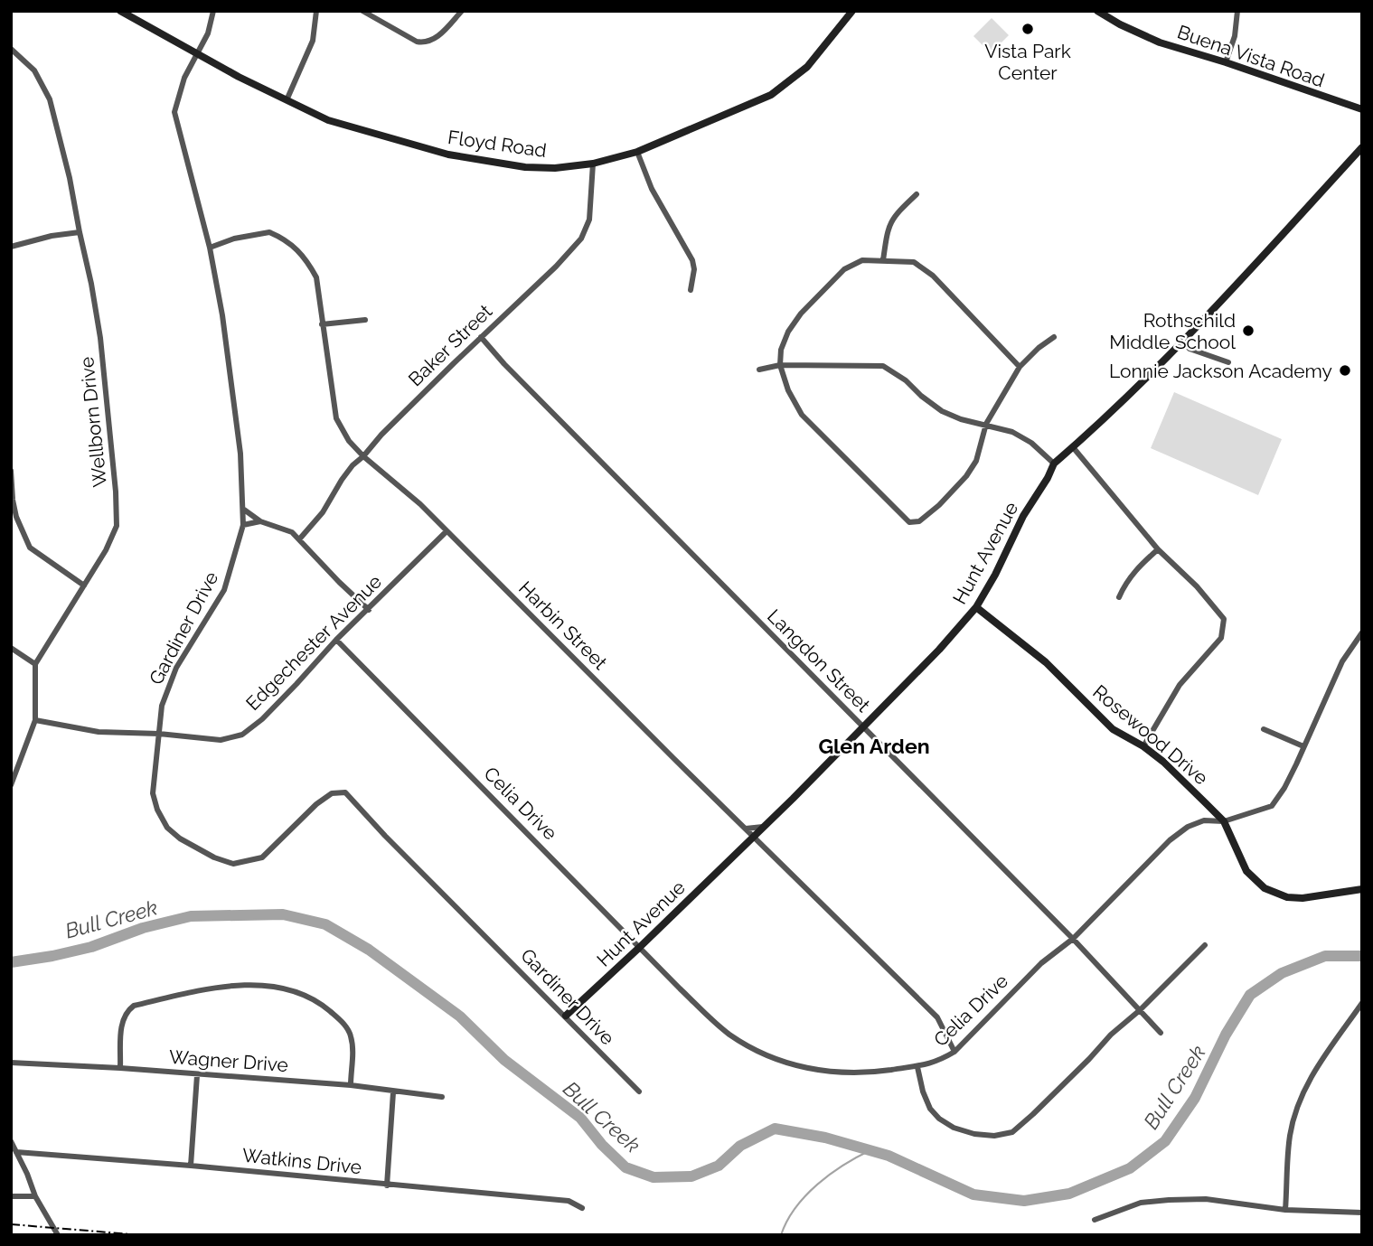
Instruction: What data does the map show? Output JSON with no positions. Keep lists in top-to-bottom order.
{
  "streets": {
    "street": [
      "Buena Vista Road",
      "Floyd Road",
      "Baker Street",
      "Wellborn Drive",
      "Hunt Avenue",
      "Harbin Street",
      "Gardiner Drive",
      "Edgechester Avenue",
      "Langdon Street",
      "Rosewood Drive",
      "Celia Drive",
      "Wagner Drive",
      "Watkins Drive"
    ]
  },
  "crossings": [
    ["Floyd Road", "Baker Street"],
    ["Floyd Road", "Gardiner Drive"],
    ["Baker Street", "Harbin Street"],
    ["Baker Street", "Langdon Street"],
    ["Hunt Avenue", "Harbin Street"],
    ["Hunt Avenue", "Gardiner Drive"],
    ["Hunt Avenue", "Langdon Street"],
    ["Hunt Avenue", "Rosewood Drive"],
    ["Hunt Avenue", "Celia Drive"],
    ["Harbin Street", "Gardiner Drive"],
    ["Harbin Street", "Edgechester Avenue"],
    ["Harbin Street", "Celia Drive"],
    ["Gardiner Drive", "Edgechester Avenue"],
    ["Edgechester Avenue", "Celia Drive"],
    ["Langdon Street", "Celia Drive"],
    ["Rosewood Drive", "Celia Drive"]
  ],
  "districts": ["Glen Arden"],
  "water": ["Bull Creek"],
  "places": ["Vista Park Center", "Rothschild Middle School", "Lonnie Jackson Academy"]
}
